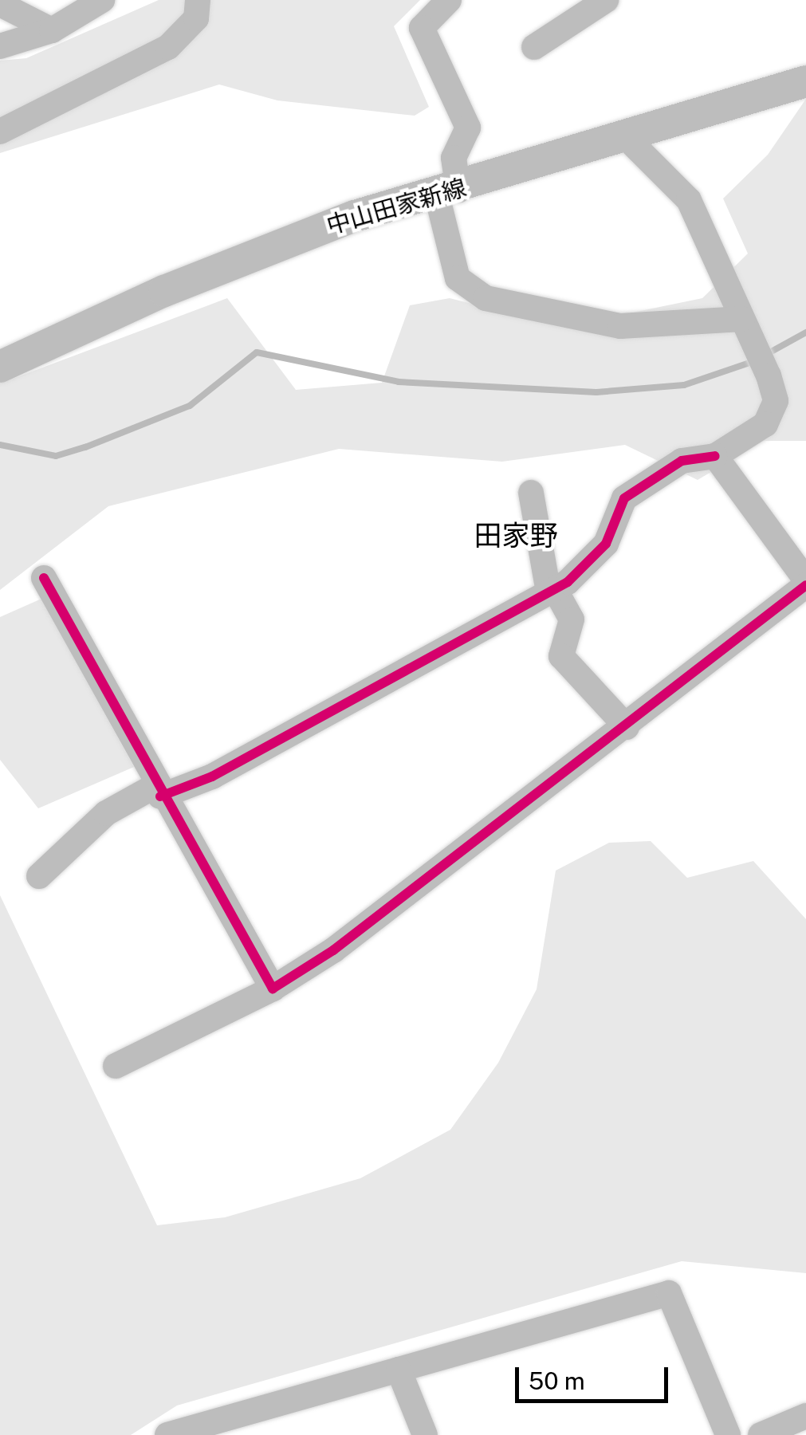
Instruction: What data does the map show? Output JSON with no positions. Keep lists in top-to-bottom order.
{
  "streets": {
    "main road": ["中山田家新線"]
  },
  "districts": ["田家野"],
  "scale_bar": "50 m"
}
